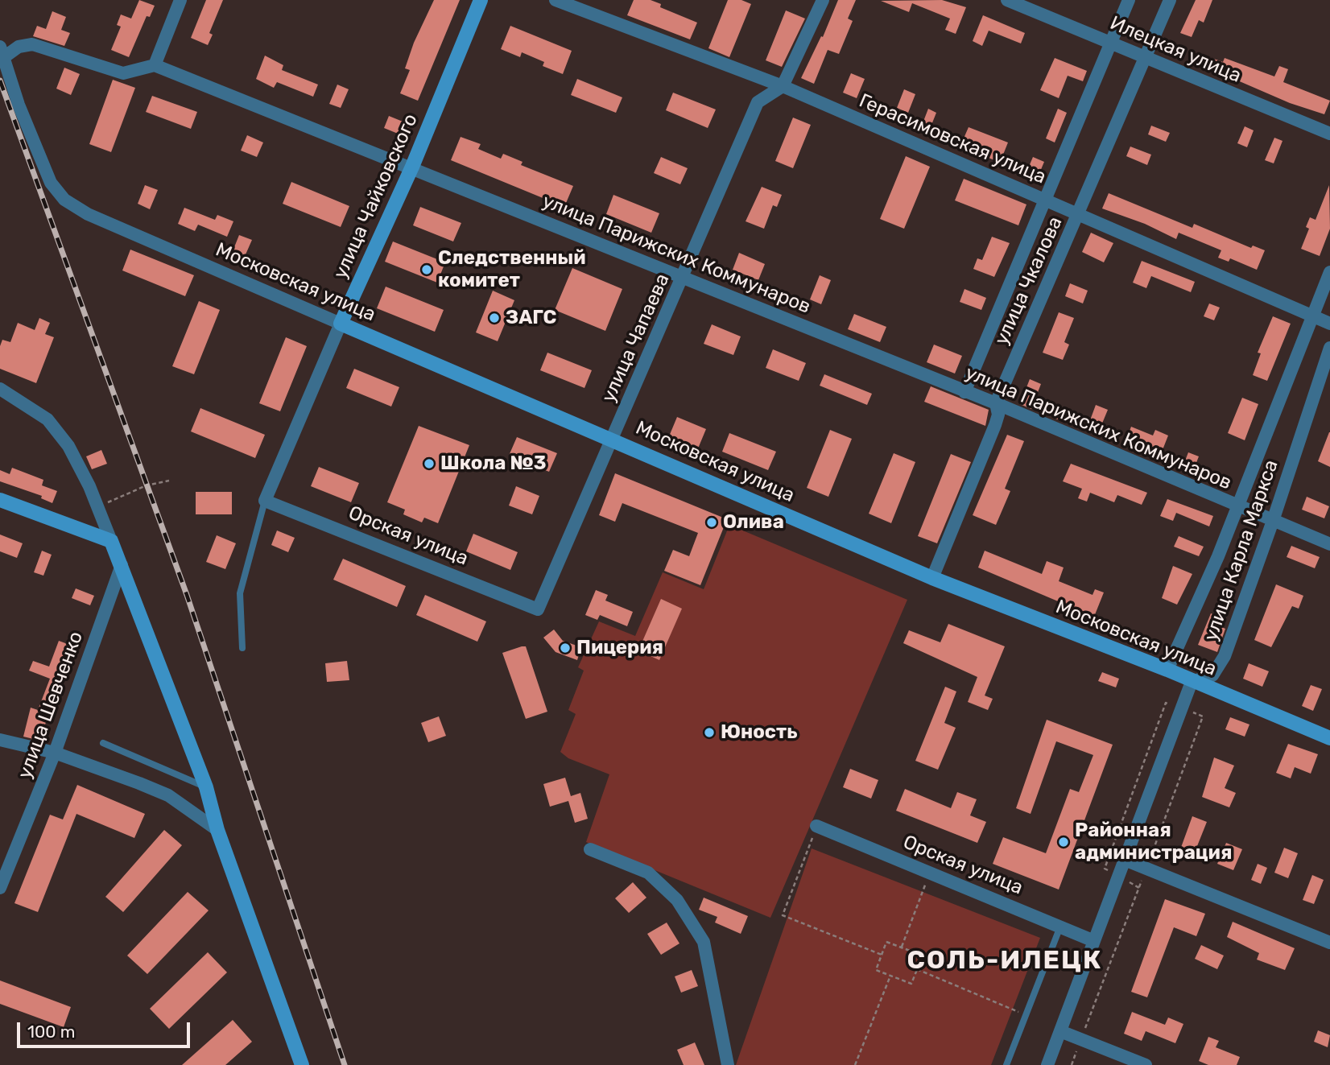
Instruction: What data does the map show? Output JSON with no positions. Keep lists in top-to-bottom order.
{
  "streets": {
    "street": [
      "Илецкая улица",
      "Герасимовская улица",
      "улица Чайковского",
      "улица Парижских Коммунаров",
      "улица Чкалова",
      "Московская улица",
      "улица Чапаева",
      "Орская улица",
      "улица Карла Маркса",
      "улица Шевченко"
    ]
  },
  "crossings": [
    ["Илецкая улица", "улица Чкалова"],
    ["Герасимовская улица", "улица Чкалова"],
    ["Герасимовская улица", "улица Чапаева"],
    ["Герасимовская улица", "улица Карла Маркса"],
    ["улица Чайковского", "улица Парижских Коммунаров"],
    ["улица Чайковского", "Московская улица"],
    ["улица Чайковского", "Орская улица"],
    ["улица Парижских Коммунаров", "улица Чкалова"],
    ["улица Парижских Коммунаров", "улица Чапаева"],
    ["улица Парижских Коммунаров", "улица Карла Маркса"],
    ["улица Чкалова", "Московская улица"],
    ["Московская улица", "улица Чапаева"],
    ["Московская улица", "улица Карла Маркса"],
    ["улица Чапаева", "Орская улица"]
  ],
  "districts": ["СОЛЬ-ИЛЕЦК"],
  "places": [
    "Следственный комитет",
    "ЗАГС",
    "Школа №3",
    "Олива",
    "Пицерия",
    "Юность",
    "Районная администрация"
  ],
  "scale_bar": "100 m"
}
